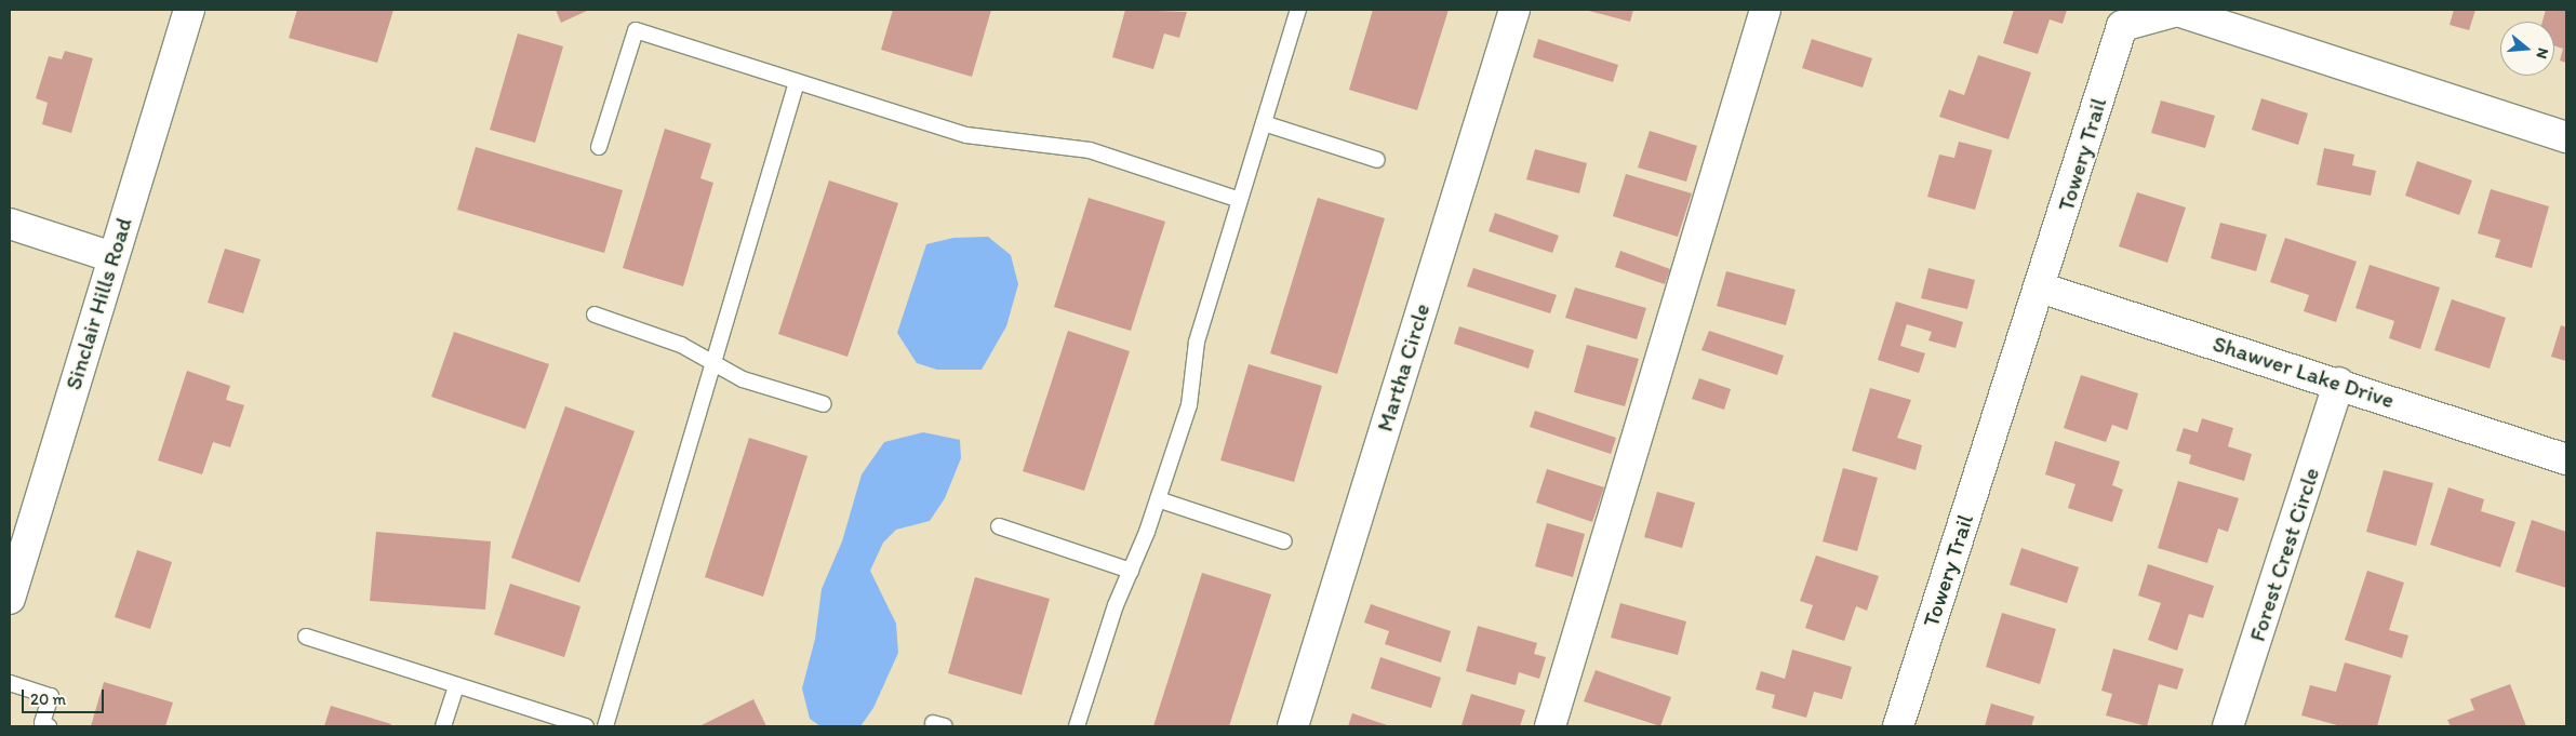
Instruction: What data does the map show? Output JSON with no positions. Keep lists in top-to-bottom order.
{
  "streets": {
    "street": [
      "Towery Trail",
      "Sinclair Hills Road",
      "Martha Circle",
      "Shawver Lake Drive",
      "Forest Crest Circle"
    ]
  },
  "crossings": [
    ["Towery Trail", "Shawver Lake Drive"],
    ["Shawver Lake Drive", "Forest Crest Circle"]
  ],
  "scale_bar": "20 m",
  "north": "right"
}
